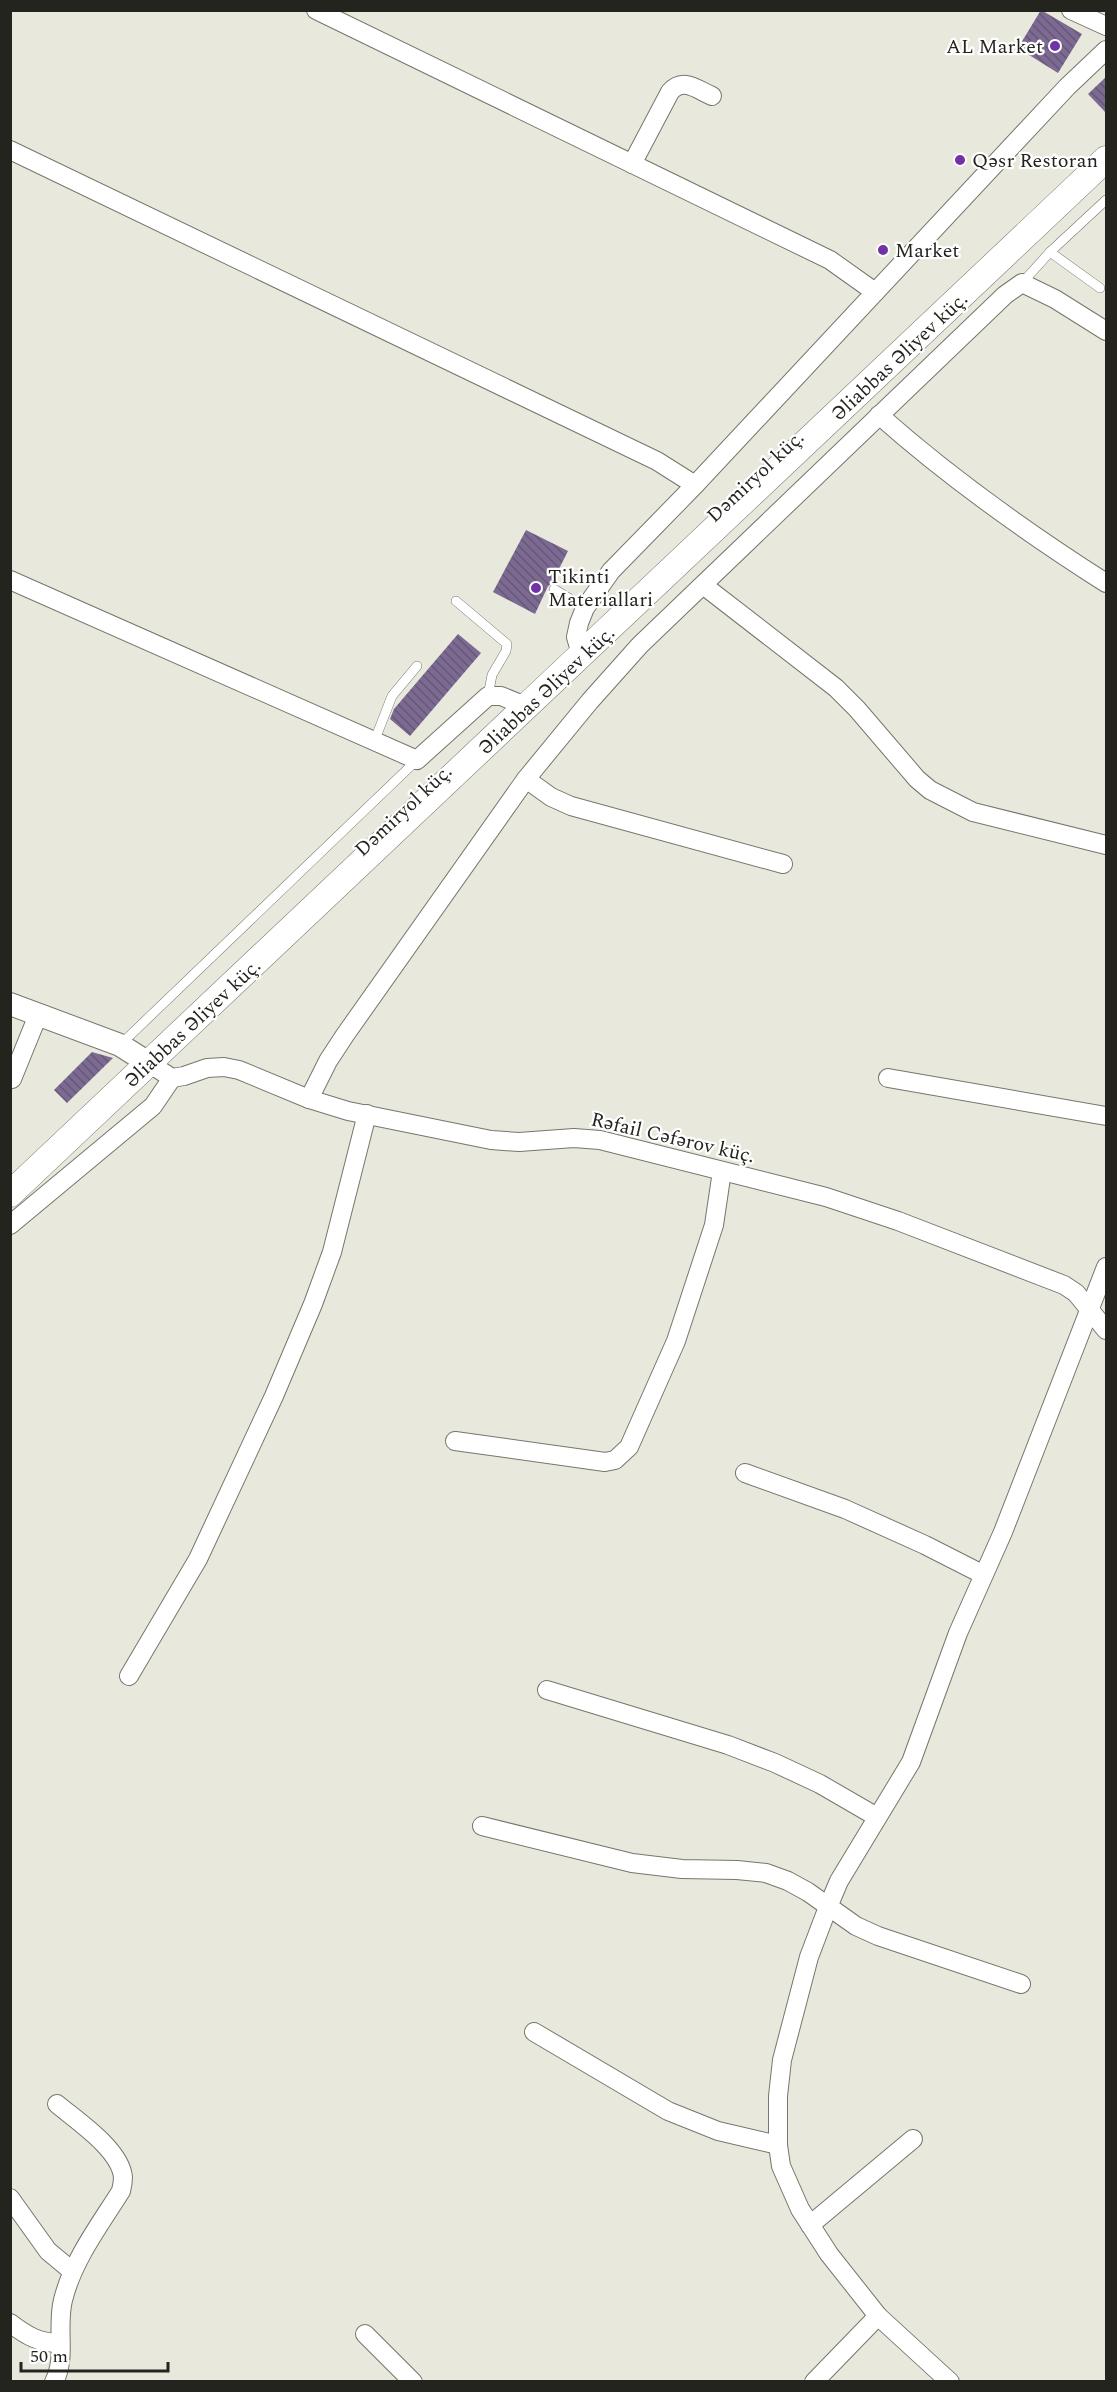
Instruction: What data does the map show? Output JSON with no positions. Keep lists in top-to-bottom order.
{
  "streets": {
    "main road": ["Əliabbas Əliyev küç.", "Dəmiryol küç."],
    "street": ["Rəfail Cəfərov küç."]
  },
  "crossings": [
    ["Əliabbas Əliyev küç.", "Dəmiryol küç."]
  ],
  "places": [
    "AL Market",
    "Qəsr Restoran",
    "Market",
    "Tikinti Materiallari"
  ],
  "scale_bar": "50 m"
}
